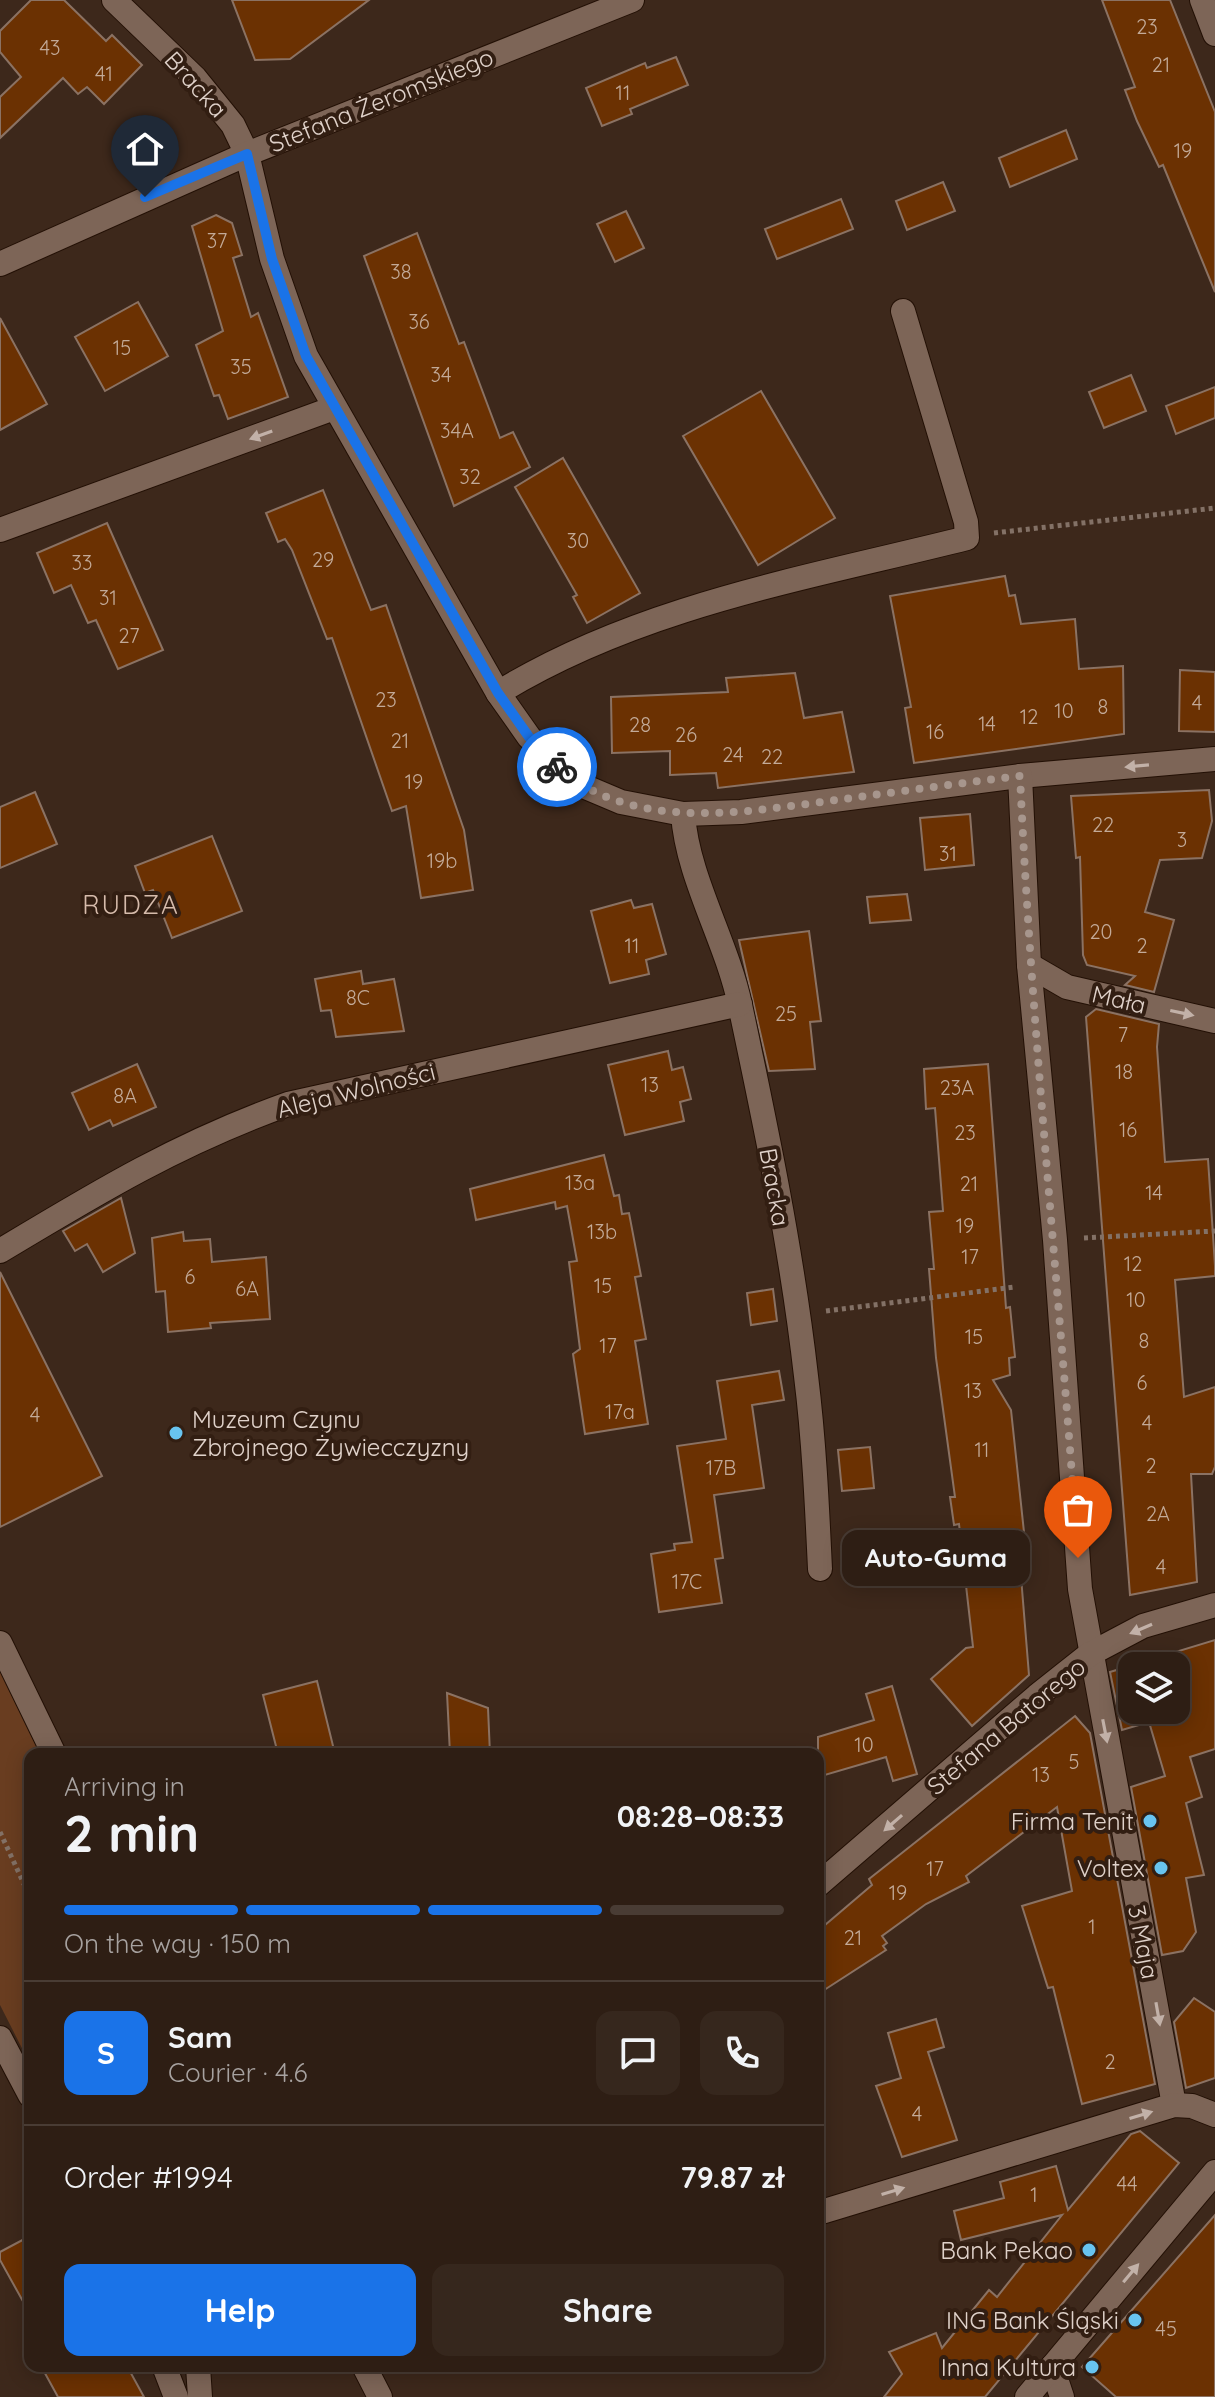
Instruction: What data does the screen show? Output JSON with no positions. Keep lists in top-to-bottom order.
{
  "streets": {
    "street": [
      "Bracka",
      "Stefana Żeromskiego",
      "Mała",
      "Aleja Wolności",
      "Stefana Batorego",
      "3 Maja"
    ]
  },
  "crossings": [
    ["Bracka", "Stefana Żeromskiego"],
    ["Bracka", "Aleja Wolności"],
    ["Bracka", "3 Maja"],
    ["Mała", "3 Maja"],
    ["Stefana Batorego", "3 Maja"]
  ],
  "one_way": ["Mała", "Stefana Batorego"],
  "districts": ["RUDZA"],
  "places": [
    "Muzeum Czynu Zbrojnego Żywiecczyzny",
    "Auto-Guma",
    "Firma Tenit",
    "Voltex",
    "Bank Pekao",
    "ING Bank Śląski",
    "Inna Kultura"
  ],
  "house_numbers": [
    "23",
    "43",
    "21",
    "41",
    "11",
    "19",
    "37",
    "38",
    "36",
    "15",
    "35",
    "34",
    "34A",
    "32",
    "30",
    "29",
    "33",
    "31",
    "27",
    "23",
    "4",
    "8",
    "10",
    "12",
    "14",
    "28",
    "16",
    "26",
    "21",
    "24",
    "22",
    "19",
    "22",
    "3",
    "31",
    "19b",
    "20",
    "11",
    "2",
    "8C",
    "25",
    "7",
    "18",
    "13",
    "23A",
    "8A",
    "16",
    "23",
    "13a",
    "21",
    "14",
    "19",
    "13b",
    "17",
    "12",
    "6",
    "15",
    "6A",
    "10",
    "15",
    "8",
    "17",
    "6",
    "13",
    "17a",
    "4",
    "4",
    "11",
    "2",
    "17B",
    "2A",
    "4",
    "17C",
    "10",
    "5",
    "13",
    "17",
    "19",
    "1",
    "21",
    "2",
    "4",
    "44",
    "1",
    "45"
  ],
  "page": {
    "bubble": "Auto-Guma",
    "heading": ["2 min", "Arriving in", "08:28–08:33"],
    "panel": [
      "Sam",
      "Courier · 4.6",
      "Order #1994",
      "79.87 zł"
    ],
    "bar": "On the way · 150 m",
    "round": "S",
    "buttons": ["Help", "Share"]
  }
}
